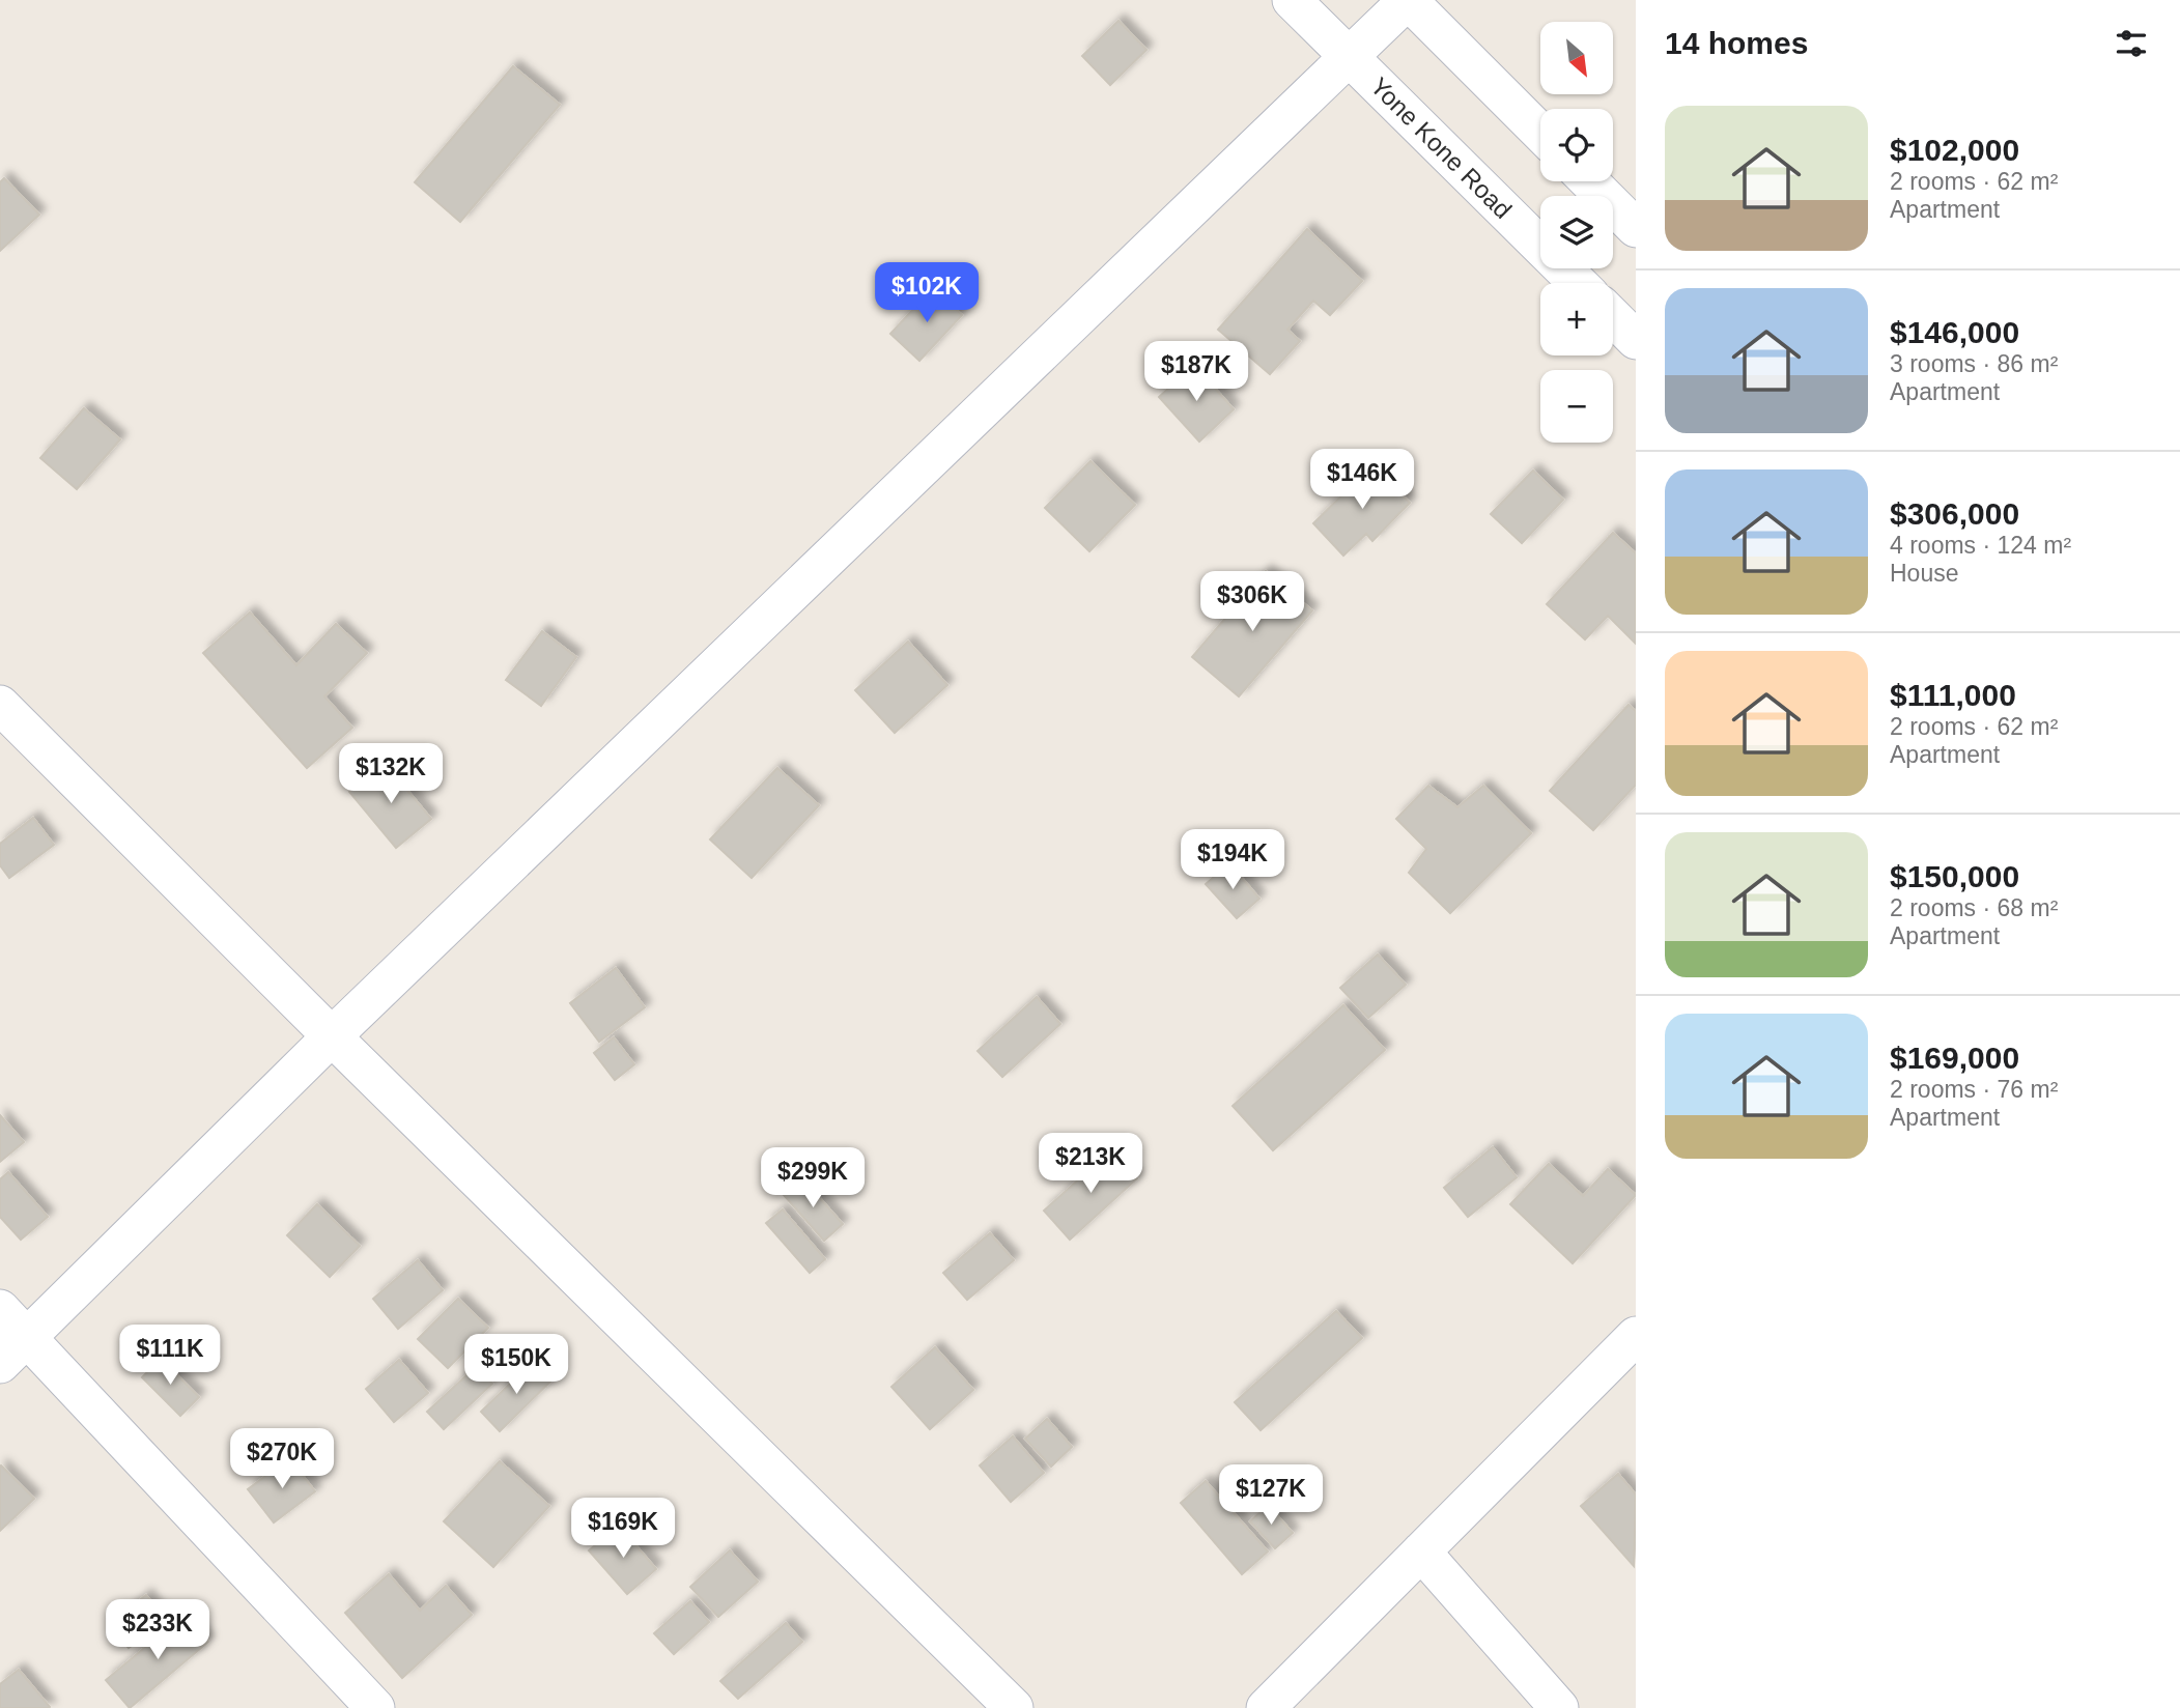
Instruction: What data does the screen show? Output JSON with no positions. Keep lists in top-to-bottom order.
{
  "streets": {
    "street": ["Yone Kone Road"]
  },
  "north": "bottom right",
  "page": {
    "heading": "14 homes",
    "map_buttons": ["+", "−"],
    "list": [
      {
        "name": "$102,000",
        "note": "2 rooms · 62 m² · Apartment"
      },
      {
        "name": "$146,000",
        "note": "3 rooms · 86 m² · Apartment"
      },
      {
        "name": "$306,000",
        "note": "4 rooms · 124 m² · House"
      },
      {
        "name": "$111,000",
        "note": "2 rooms · 62 m² · Apartment"
      },
      {
        "name": "$150,000",
        "note": "2 rooms · 68 m² · Apartment"
      },
      {
        "name": "$169,000",
        "note": "2 rooms · 76 m² · Apartment"
      }
    ],
    "price": [
      "$102K",
      "$187K",
      "$146K",
      "$306K",
      "$132K",
      "$194K",
      "$213K",
      "$299K",
      "$111K",
      "$150K",
      "$270K",
      "$127K",
      "$169K",
      "$233K"
    ]
  }
}
